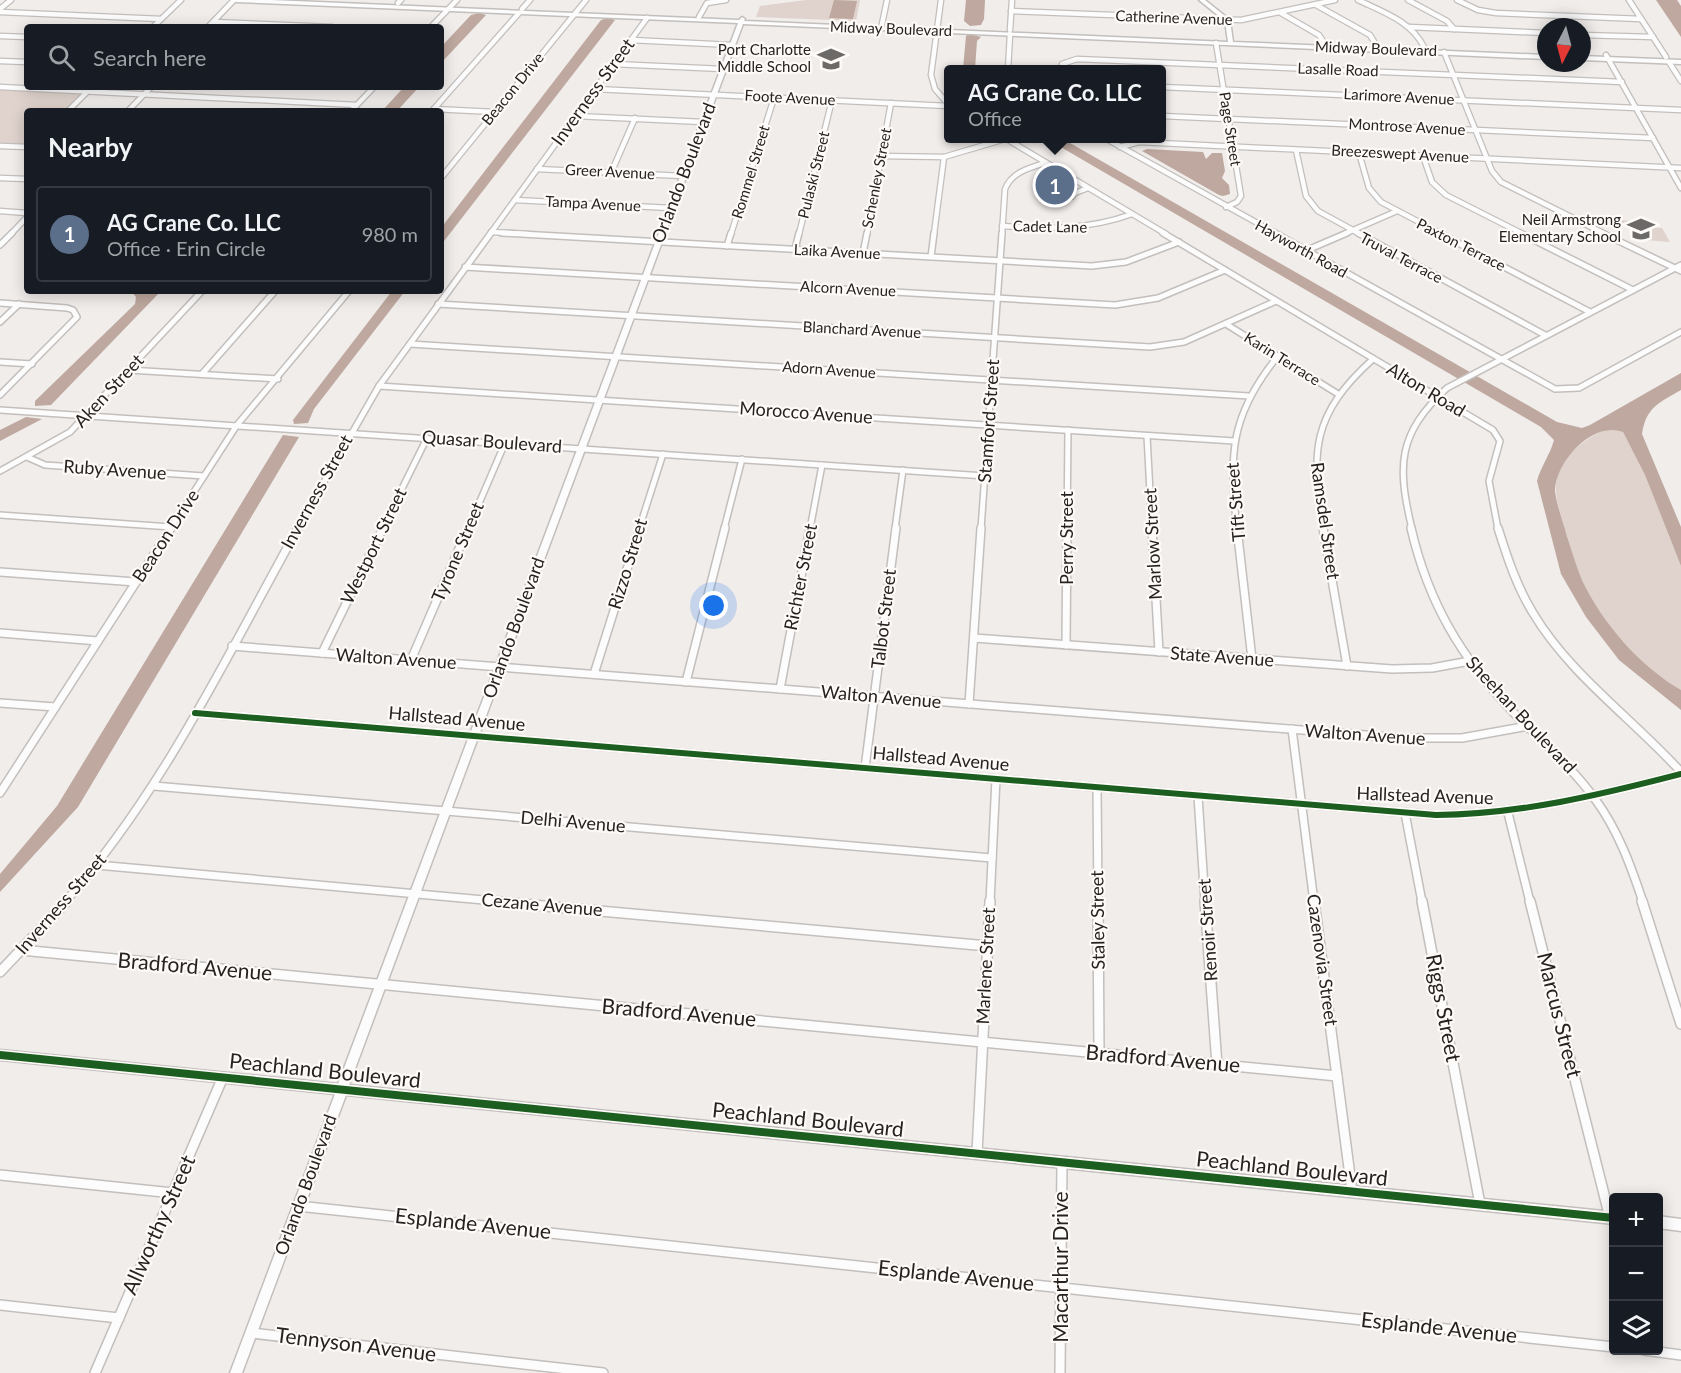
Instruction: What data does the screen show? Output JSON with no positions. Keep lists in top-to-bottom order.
{
  "streets": {
    "street": [
      "Catherine Avenue",
      "Midway Boulevard",
      "Lasalle Road",
      "Beacon Drive",
      "Inverness Street",
      "Larimore Avenue",
      "Foote Avenue",
      "Montrose Avenue",
      "Page Street",
      "Breezeswept Avenue",
      "Greer Avenue",
      "Rommel Street",
      "Orlando Boulevard",
      "Pulaski Street",
      "Schenley Street",
      "Tampa Avenue",
      "Cadet Lane",
      "Paxton Terrace",
      "Hayworth Road",
      "Laika Avenue",
      "Truval Terrace",
      "Alcorn Avenue",
      "Blanchard Avenue",
      "Karin Terrace",
      "Adorn Avenue",
      "Alton Road",
      "Aken Street",
      "Morocco Avenue",
      "Stamford Street",
      "Quasar Boulevard",
      "Ruby Avenue",
      "Tift Street",
      "Ramsdel Street",
      "Perry Street",
      "Marlow Street",
      "Westport Street",
      "Tyrone Street",
      "Rizzo Street",
      "Richter Street",
      "Talbot Street",
      "State Avenue",
      "Walton Avenue",
      "Sheehan Boulevard",
      "Hallstead Avenue",
      "Delhi Avenue",
      "Cezane Avenue",
      "Staley Street",
      "Renoir Street",
      "Cazenovia Street",
      "Marlene Street",
      "Bradford Avenue",
      "Riggs Street",
      "Marcus Street",
      "Peachland Boulevard",
      "Esplande Avenue",
      "Allworthy Street",
      "Macarthur Drive",
      "Tennyson Avenue"
    ]
  },
  "crossings": [
    ["Midway Boulevard", "Beacon Drive"],
    ["Midway Boulevard", "Inverness Street"],
    ["Midway Boulevard", "Page Street"],
    ["Midway Boulevard", "Orlando Boulevard"],
    ["Lasalle Road", "Page Street"],
    ["Beacon Drive", "Quasar Boulevard"],
    ["Beacon Drive", "Ruby Avenue"],
    ["Inverness Street", "Foote Avenue"],
    ["Inverness Street", "Greer Avenue"],
    ["Inverness Street", "Tampa Avenue"],
    ["Inverness Street", "Laika Avenue"],
    ["Inverness Street", "Alcorn Avenue"],
    ["Inverness Street", "Blanchard Avenue"],
    ["Inverness Street", "Adorn Avenue"],
    ["Inverness Street", "Morocco Avenue"],
    ["Inverness Street", "Quasar Boulevard"],
    ["Inverness Street", "Walton Avenue"],
    ["Inverness Street", "Hallstead Avenue"],
    ["Inverness Street", "Delhi Avenue"],
    ["Inverness Street", "Cezane Avenue"],
    ["Inverness Street", "Bradford Avenue"],
    ["Larimore Avenue", "Page Street"],
    ["Foote Avenue", "Rommel Street"],
    ["Foote Avenue", "Orlando Boulevard"],
    ["Foote Avenue", "Pulaski Street"],
    ["Foote Avenue", "Schenley Street"],
    ["Montrose Avenue", "Page Street"],
    ["Page Street", "Breezeswept Avenue"],
    ["Page Street", "Hayworth Road"],
    ["Breezeswept Avenue", "Paxton Terrace"],
    ["Breezeswept Avenue", "Hayworth Road"],
    ["Breezeswept Avenue", "Truval Terrace"],
    ["Greer Avenue", "Orlando Boulevard"],
    ["Rommel Street", "Laika Avenue"],
    ["Orlando Boulevard", "Tampa Avenue"],
    ["Orlando Boulevard", "Laika Avenue"],
    ["Orlando Boulevard", "Alcorn Avenue"],
    ["Orlando Boulevard", "Blanchard Avenue"],
    ["Orlando Boulevard", "Adorn Avenue"],
    ["Orlando Boulevard", "Morocco Avenue"],
    ["Orlando Boulevard", "Quasar Boulevard"],
    ["Orlando Boulevard", "Walton Avenue"],
    ["Orlando Boulevard", "Hallstead Avenue"],
    ["Orlando Boulevard", "Delhi Avenue"],
    ["Orlando Boulevard", "Cezane Avenue"],
    ["Orlando Boulevard", "Bradford Avenue"],
    ["Orlando Boulevard", "Peachland Boulevard"],
    ["Orlando Boulevard", "Esplande Avenue"],
    ["Orlando Boulevard", "Tennyson Avenue"],
    ["Pulaski Street", "Laika Avenue"],
    ["Schenley Street", "Laika Avenue"],
    ["Cadet Lane", "Alton Road"],
    ["Cadet Lane", "Stamford Street"],
    ["Paxton Terrace", "Sheehan Boulevard"],
    ["Hayworth Road", "Sheehan Boulevard"],
    ["Laika Avenue", "Alton Road"],
    ["Laika Avenue", "Stamford Street"],
    ["Truval Terrace", "Sheehan Boulevard"],
    ["Alcorn Avenue", "Alton Road"],
    ["Alcorn Avenue", "Stamford Street"],
    ["Blanchard Avenue", "Karin Terrace"],
    ["Blanchard Avenue", "Alton Road"],
    ["Blanchard Avenue", "Stamford Street"],
    ["Karin Terrace", "Tift Street"],
    ["Karin Terrace", "Ramsdel Street"],
    ["Adorn Avenue", "Stamford Street"],
    ["Adorn Avenue", "Tift Street"],
    ["Alton Road", "Stamford Street"],
    ["Alton Road", "Ramsdel Street"],
    ["Alton Road", "Sheehan Boulevard"],
    ["Alton Road", "Hallstead Avenue"],
    ["Aken Street", "Quasar Boulevard"],
    ["Aken Street", "Ruby Avenue"],
    ["Morocco Avenue", "Stamford Street"],
    ["Morocco Avenue", "Tift Street"],
    ["Morocco Avenue", "Perry Street"],
    ["Morocco Avenue", "Marlow Street"],
    ["Stamford Street", "Quasar Boulevard"],
    ["Stamford Street", "State Avenue"],
    ["Stamford Street", "Walton Avenue"],
    ["Quasar Boulevard", "Westport Street"],
    ["Quasar Boulevard", "Tyrone Street"],
    ["Quasar Boulevard", "Rizzo Street"],
    ["Quasar Boulevard", "Richter Street"],
    ["Quasar Boulevard", "Talbot Street"],
    ["Tift Street", "State Avenue"],
    ["Ramsdel Street", "State Avenue"],
    ["Perry Street", "State Avenue"],
    ["Marlow Street", "State Avenue"],
    ["Westport Street", "Walton Avenue"],
    ["Tyrone Street", "Walton Avenue"],
    ["Rizzo Street", "Walton Avenue"],
    ["Richter Street", "Walton Avenue"],
    ["Talbot Street", "Walton Avenue"],
    ["Talbot Street", "Hallstead Avenue"],
    ["State Avenue", "Sheehan Boulevard"],
    ["Walton Avenue", "Sheehan Boulevard"],
    ["Walton Avenue", "Cazenovia Street"],
    ["Sheehan Boulevard", "Hallstead Avenue"],
    ["Hallstead Avenue", "Staley Street"],
    ["Hallstead Avenue", "Renoir Street"],
    ["Hallstead Avenue", "Cazenovia Street"],
    ["Hallstead Avenue", "Marlene Street"],
    ["Hallstead Avenue", "Riggs Street"],
    ["Hallstead Avenue", "Marcus Street"],
    ["Delhi Avenue", "Marlene Street"],
    ["Cezane Avenue", "Marlene Street"],
    ["Staley Street", "Bradford Avenue"],
    ["Renoir Street", "Bradford Avenue"],
    ["Cazenovia Street", "Bradford Avenue"],
    ["Cazenovia Street", "Peachland Boulevard"],
    ["Marlene Street", "Bradford Avenue"],
    ["Marlene Street", "Peachland Boulevard"],
    ["Riggs Street", "Peachland Boulevard"],
    ["Peachland Boulevard", "Allworthy Street"],
    ["Peachland Boulevard", "Macarthur Drive"],
    ["Esplande Avenue", "Macarthur Drive"]
  ],
  "places": {
    "school or university": ["Port Charlotte Middle School", "Neil Armstrong Elementary School"]
  },
  "north": "bottom",
  "page": {
    "search": "Search here",
    "popup": ["AG Crane Co. LLC", "Office"],
    "heading": "Nearby",
    "pins": "1",
    "list": [
      {
        "mark": "1",
        "name": "AG Crane Co. LLC",
        "note": "Office · Erin Circle",
        "value": "980 m"
      }
    ],
    "map_buttons": ["+", "−"]
  }
}
